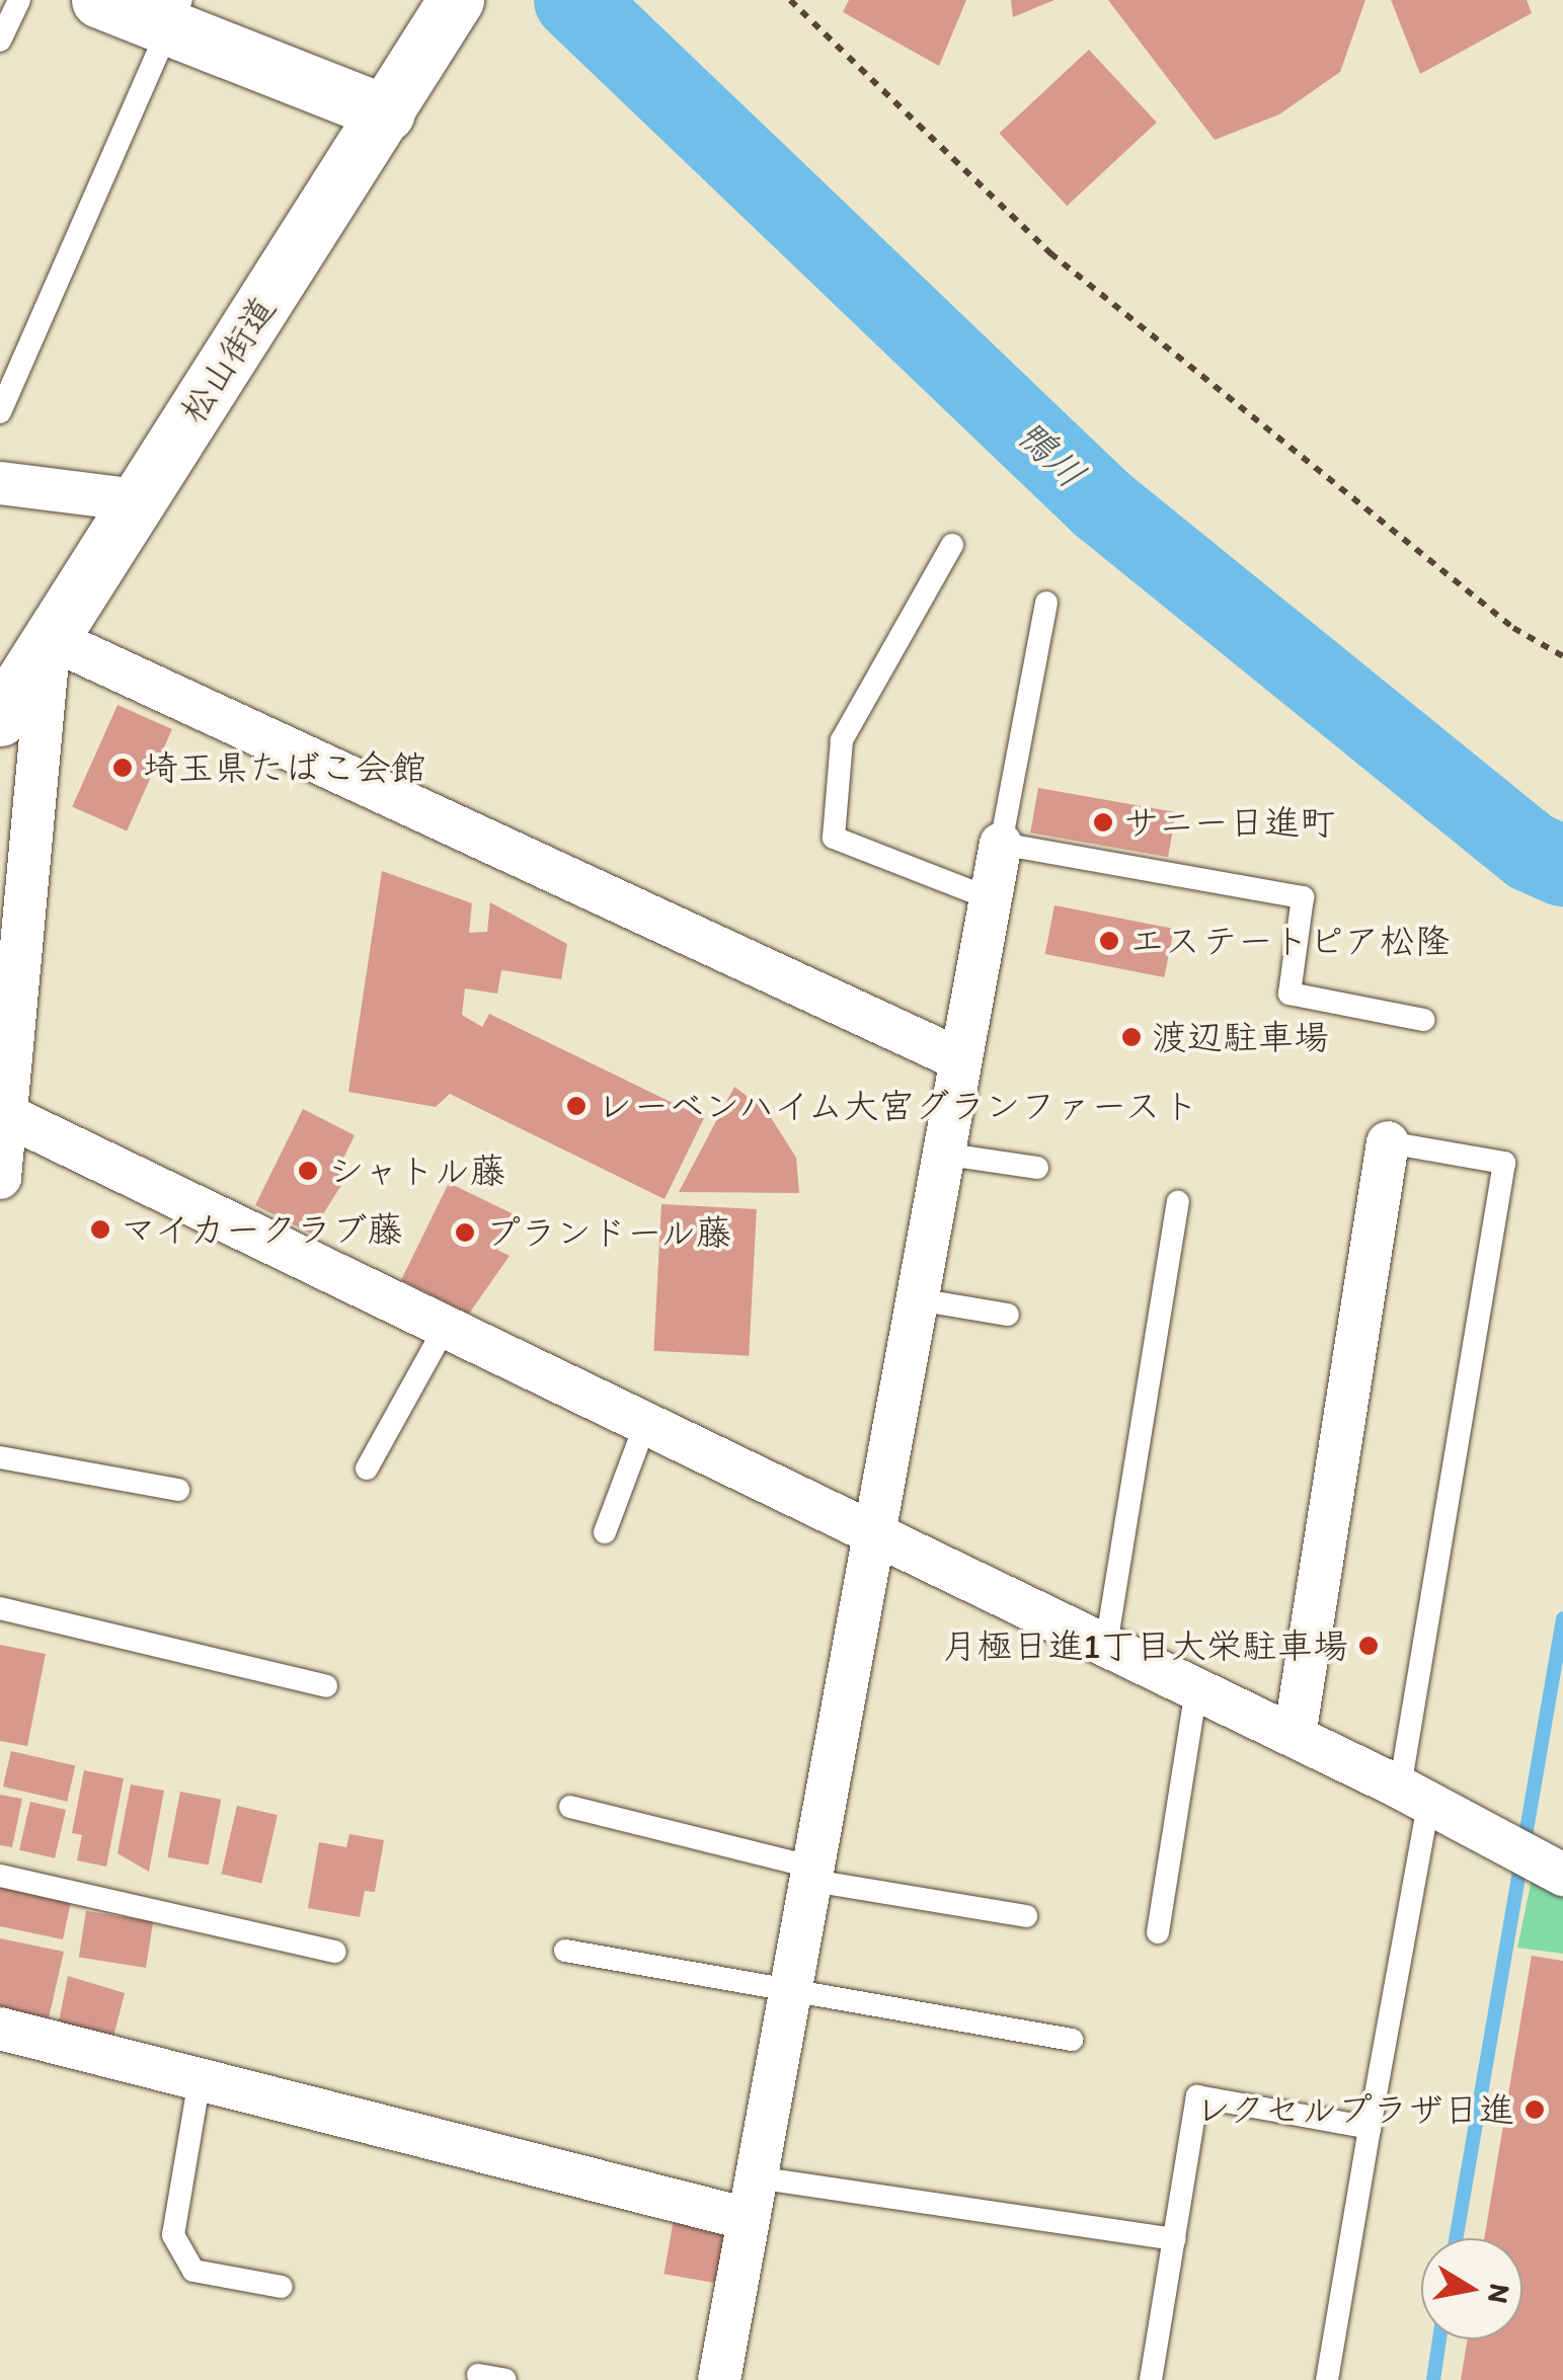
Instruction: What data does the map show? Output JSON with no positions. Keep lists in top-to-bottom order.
{
  "streets": {
    "main road": ["松山街道"]
  },
  "water": ["鴨川"],
  "places": [
    "埼玉県たばこ会館",
    "サニー日進町",
    "エステートピア松隆",
    "渡辺駐車場",
    "レーベンハイム大宮グランファースト",
    "シャトル藤",
    "マイカークラブ藤",
    "プランドール藤",
    "月極日進1丁目大栄駐車場",
    "レクセルプラザ日進"
  ],
  "north": "right"
}
